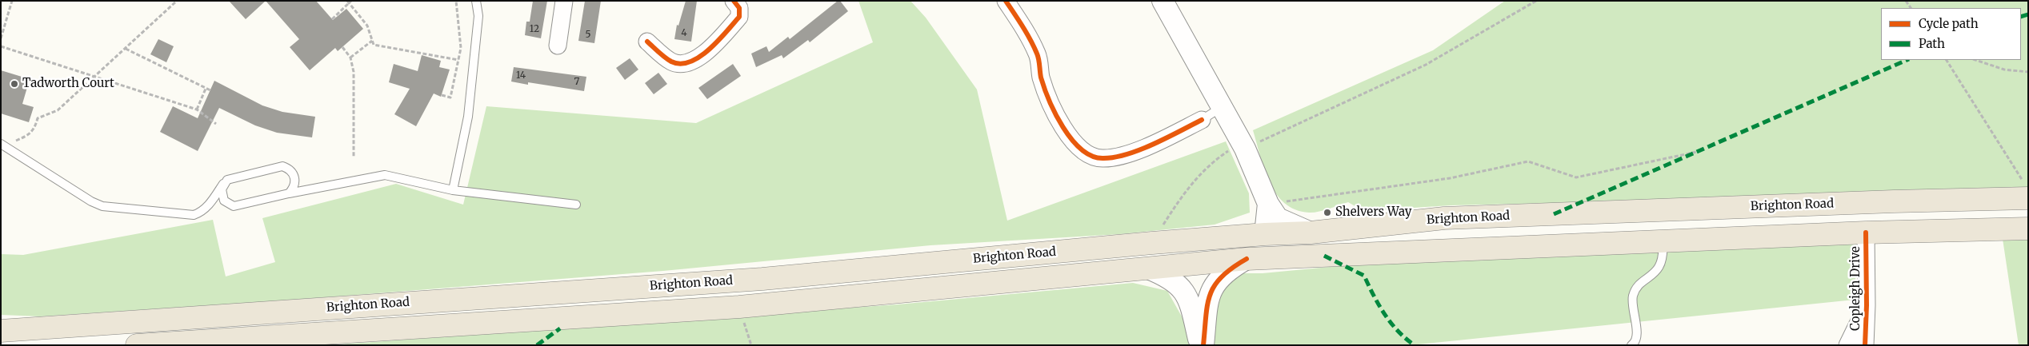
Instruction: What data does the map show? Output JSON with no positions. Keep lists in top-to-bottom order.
{
  "streets": {
    "highway": ["Brighton Road"],
    "street": ["Copleigh Drive"]
  },
  "crossings": [
    ["Brighton Road", "Copleigh Drive"]
  ],
  "places": ["Tadworth Court", "Shelvers Way"],
  "house_numbers": [
    "12",
    "4",
    "5",
    "14",
    "7"
  ],
  "legend": ["Cycle path", "Path"]
}
